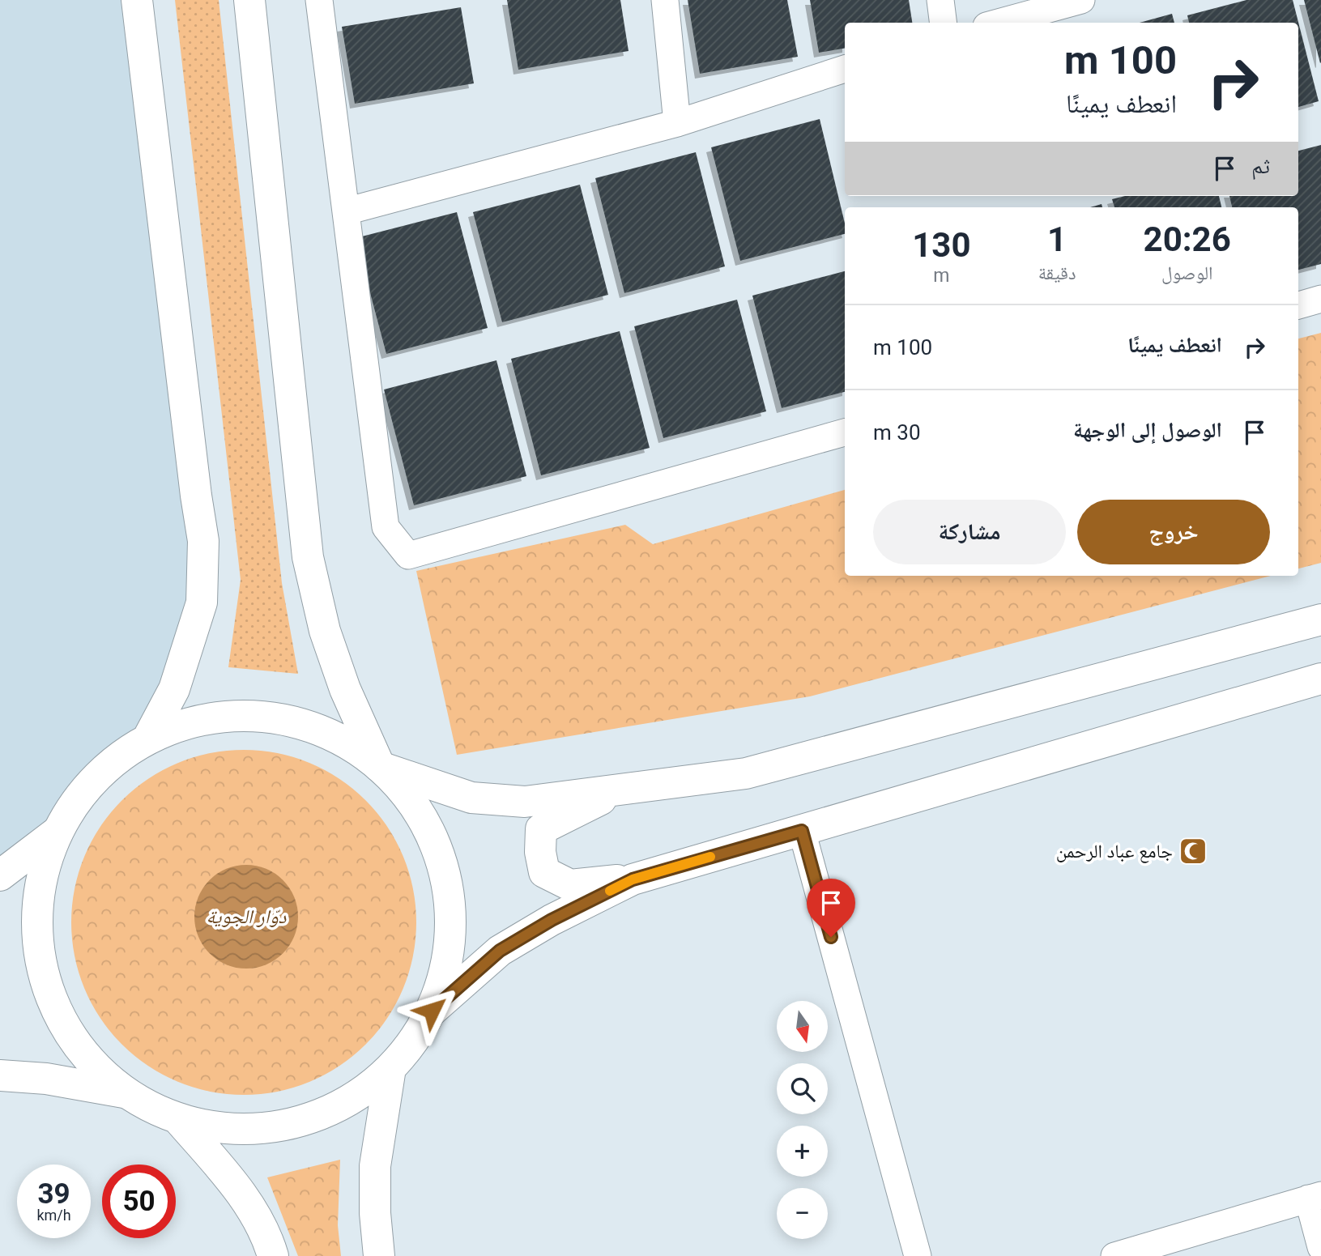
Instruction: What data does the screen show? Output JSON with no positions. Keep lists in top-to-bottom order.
{
  "water": ["دوّار الجوية"],
  "places": {
    "mosque": ["جامع عباد الرحمن"]
  },
  "north": "bottom",
  "page": {
    "turn": ["100 m", "انعطف يمينًا"],
    "then": "ثم",
    "eta": [
      "20:26",
      "الوصول",
      "1",
      "دقيقة",
      "130",
      "m"
    ],
    "list": [
      {
        "name": "انعطف يمينًا",
        "value": "100 m"
      },
      {
        "name": "الوصول إلى الوجهة",
        "value": "30 m"
      }
    ],
    "buttons": ["خروج", "مشاركة"],
    "map_buttons": ["+", "−"],
    "speed": "39 km/h",
    "limit": "50"
  }
}
